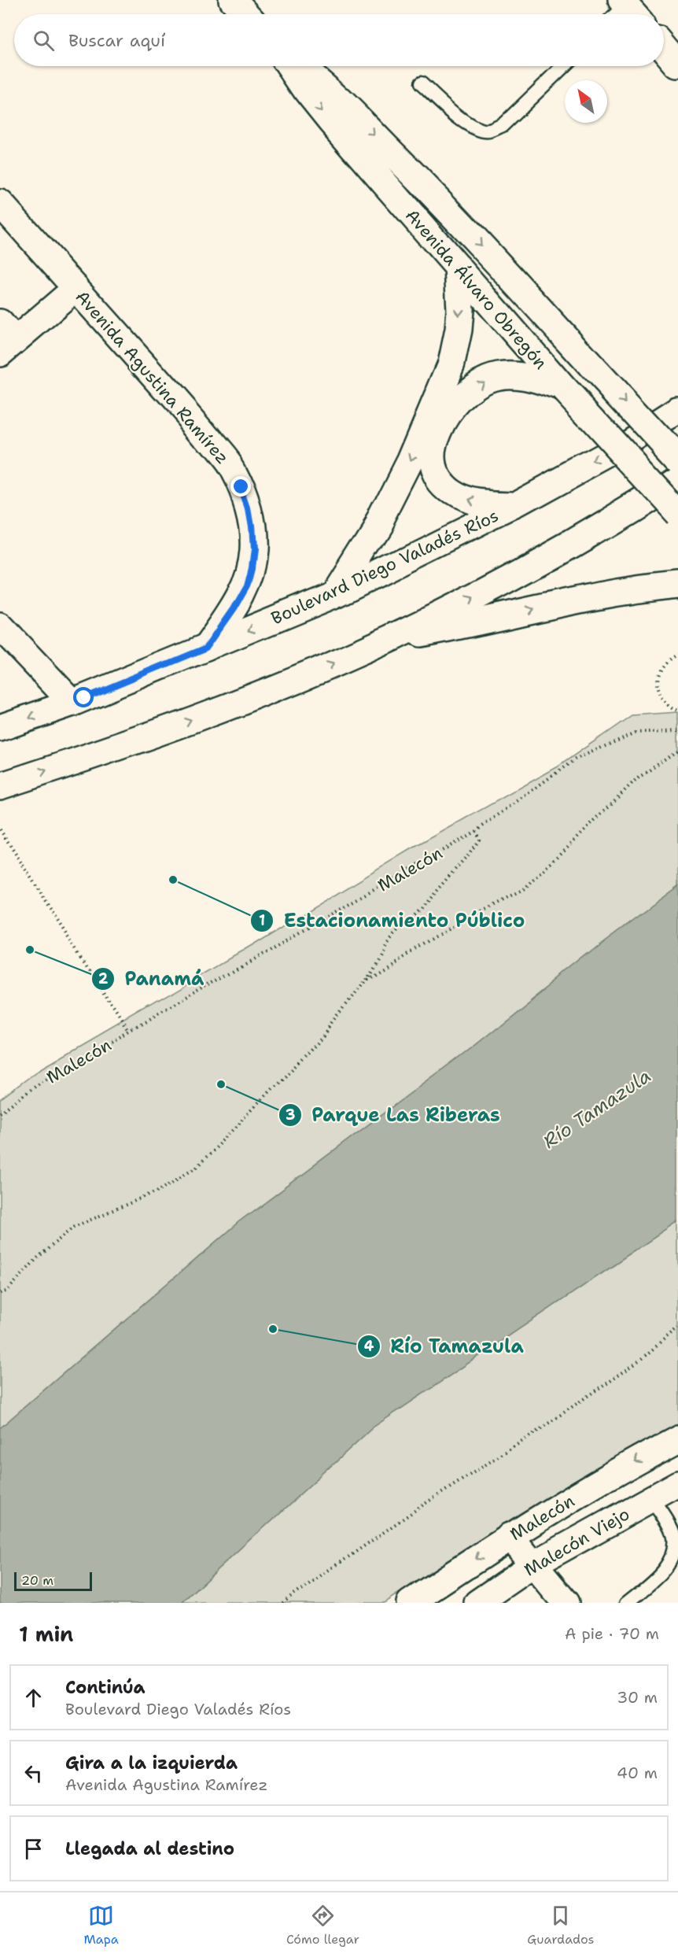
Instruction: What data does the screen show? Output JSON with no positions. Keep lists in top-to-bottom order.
{
  "streets": {
    "main road": [
      "Avenida Álvaro Obregón",
      "Avenida Agustina Ramírez",
      "Boulevard Diego Valadés Ríos",
      "Malecón",
      "Malecón Viejo"
    ]
  },
  "crossings": [
    ["Avenida Agustina Ramírez", "Boulevard Diego Valadés Ríos"]
  ],
  "water": ["Río Tamazula"],
  "places": [
    "Estacionamiento Público",
    "Panamá",
    "Parque Las Riberas",
    "Río Tamazula"
  ],
  "scale_bar": "20 m",
  "north": "top left",
  "page": {
    "search": "Buscar aquí",
    "scale": "20 m",
    "heading": ["1 min", "A pie · 70 m"],
    "list": [
      ["Continúa", "Boulevard Diego Valadés Ríos", "30 m"],
      ["Gira a la izquierda", "Avenida Agustina Ramírez", "40 m"],
      "Llegada al destino"
    ],
    "nav": ["Mapa", "Cómo llegar", "Guardados"]
  }
}
